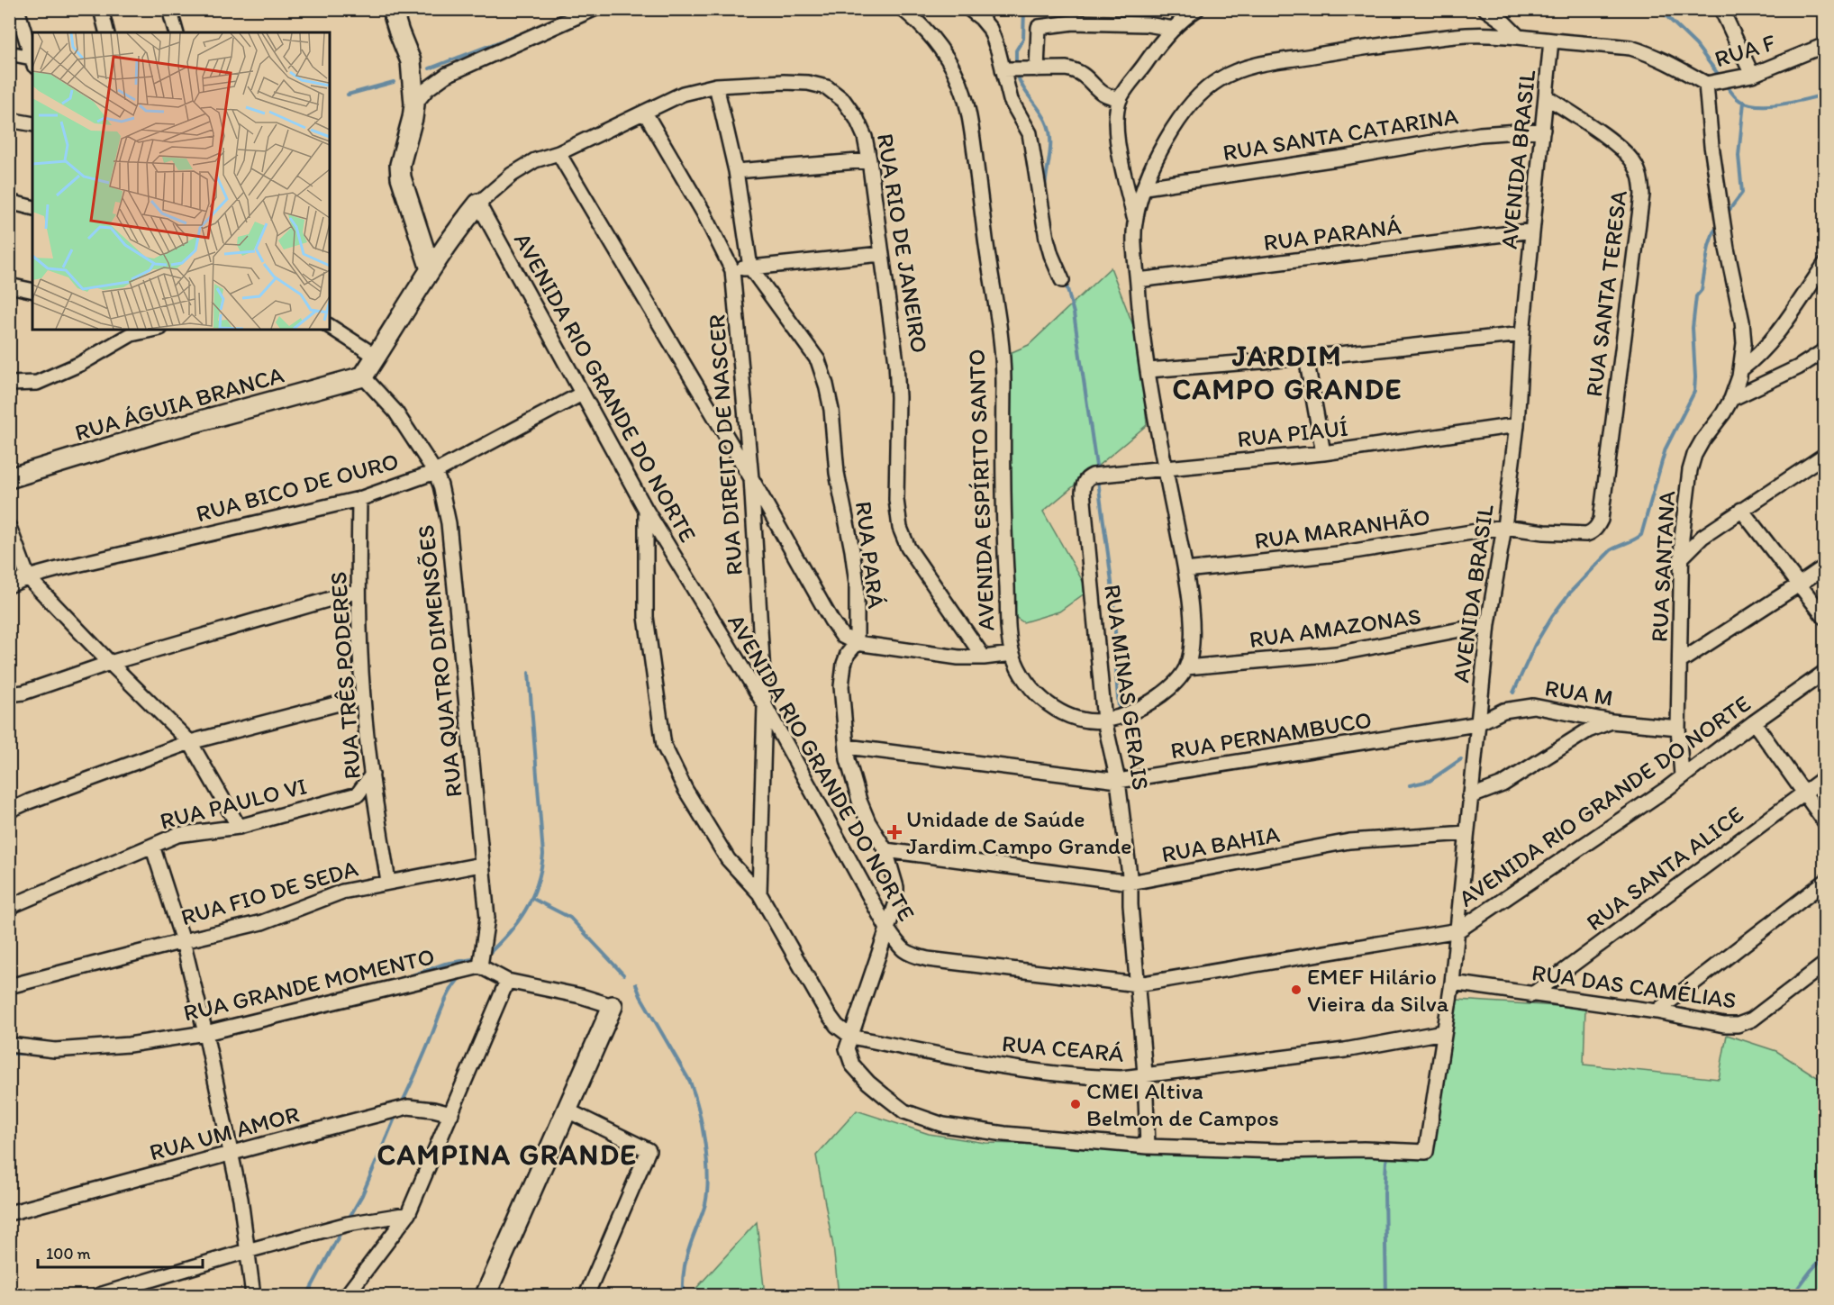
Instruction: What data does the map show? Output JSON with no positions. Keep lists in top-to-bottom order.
{
  "streets": {
    "street": [
      "RUA F",
      "RUA SANTA CATARINA",
      "AVENIDA BRASIL",
      "RUA PARANÁ",
      "RUA RIO DE JANEIRO",
      "RUA SANTA TERESA",
      "AVENIDA RIO GRANDE DO NORTE",
      "RUA ÁGUIA BRANCA",
      "RUA PIAUÍ",
      "RUA DIREITO DE NASCER",
      "RUA BICO DE OURO",
      "AVENIDA ESPÍRITO SANTO",
      "RUA MARANHÃO",
      "RUA PARÁ",
      "RUA SANTANA",
      "RUA AMAZONAS",
      "RUA QUATRO DIMENSÕES",
      "RUA TRÊS PODERES",
      "RUA MINAS GERAIS",
      "RUA M",
      "RUA PERNAMBUCO",
      "RUA PAULO VI",
      "RUA BAHIA",
      "RUA SANTA ALICE",
      "RUA FIO DE SEDA",
      "RUA GRANDE MOMENTO",
      "RUA DAS CAMÉLIAS",
      "RUA CEARÁ",
      "RUA UM AMOR"
    ]
  },
  "crossings": [
    ["RUA F", "RUA SANTANA"],
    ["RUA SANTA CATARINA", "AVENIDA BRASIL"],
    ["AVENIDA BRASIL", "RUA PARANÁ"],
    ["AVENIDA BRASIL", "RUA SANTA TERESA"],
    ["AVENIDA BRASIL", "AVENIDA RIO GRANDE DO NORTE"],
    ["AVENIDA BRASIL", "RUA PIAUÍ"],
    ["AVENIDA BRASIL", "RUA MARANHÃO"],
    ["AVENIDA BRASIL", "RUA PARÁ"],
    ["AVENIDA BRASIL", "RUA AMAZONAS"],
    ["AVENIDA BRASIL", "RUA M"],
    ["AVENIDA BRASIL", "RUA PERNAMBUCO"],
    ["AVENIDA BRASIL", "RUA BAHIA"],
    ["AVENIDA BRASIL", "RUA DAS CAMÉLIAS"],
    ["AVENIDA BRASIL", "RUA CEARÁ"],
    ["RUA RIO DE JANEIRO", "AVENIDA RIO GRANDE DO NORTE"],
    ["RUA RIO DE JANEIRO", "RUA ÁGUIA BRANCA"],
    ["RUA RIO DE JANEIRO", "RUA DIREITO DE NASCER"],
    ["RUA RIO DE JANEIRO", "RUA PARÁ"],
    ["RUA RIO DE JANEIRO", "RUA QUATRO DIMENSÕES"],
    ["RUA SANTA TERESA", "RUA MARANHÃO"],
    ["AVENIDA RIO GRANDE DO NORTE", "RUA DIREITO DE NASCER"],
    ["AVENIDA RIO GRANDE DO NORTE", "RUA BICO DE OURO"],
    ["AVENIDA RIO GRANDE DO NORTE", "RUA PARÁ"],
    ["AVENIDA RIO GRANDE DO NORTE", "RUA SANTANA"],
    ["AVENIDA RIO GRANDE DO NORTE", "RUA MINAS GERAIS"],
    ["RUA ÁGUIA BRANCA", "RUA QUATRO DIMENSÕES"],
    ["RUA PIAUÍ", "RUA MINAS GERAIS"],
    ["RUA BICO DE OURO", "RUA QUATRO DIMENSÕES"],
    ["RUA BICO DE OURO", "RUA TRÊS PODERES"],
    ["AVENIDA ESPÍRITO SANTO", "RUA AMAZONAS"],
    ["AVENIDA ESPÍRITO SANTO", "RUA MINAS GERAIS"],
    ["RUA PARÁ", "RUA MINAS GERAIS"],
    ["RUA PARÁ", "RUA PERNAMBUCO"],
    ["RUA PARÁ", "RUA BAHIA"],
    ["RUA PARÁ", "RUA CEARÁ"],
    ["RUA SANTANA", "RUA M"],
    ["RUA QUATRO DIMENSÕES", "RUA FIO DE SEDA"],
    ["RUA QUATRO DIMENSÕES", "RUA GRANDE MOMENTO"],
    ["RUA TRÊS PODERES", "RUA PAULO VI"],
    ["RUA TRÊS PODERES", "RUA FIO DE SEDA"],
    ["RUA MINAS GERAIS", "RUA PERNAMBUCO"],
    ["RUA MINAS GERAIS", "RUA BAHIA"],
    ["RUA MINAS GERAIS", "RUA CEARÁ"],
    ["RUA M", "RUA PERNAMBUCO"],
    ["RUA SANTA ALICE", "RUA DAS CAMÉLIAS"]
  ],
  "districts": ["JARDIM CAMPO GRANDE", "CAMPINA GRANDE"],
  "places": {
    "health": ["Unidade de Saúde Jardim Campo Grande"],
    "other": ["EMEF Hilário Vieira da Silva", "CMEI Altiva Belmon de Campos"]
  },
  "scale_bar": "100 m"
}
